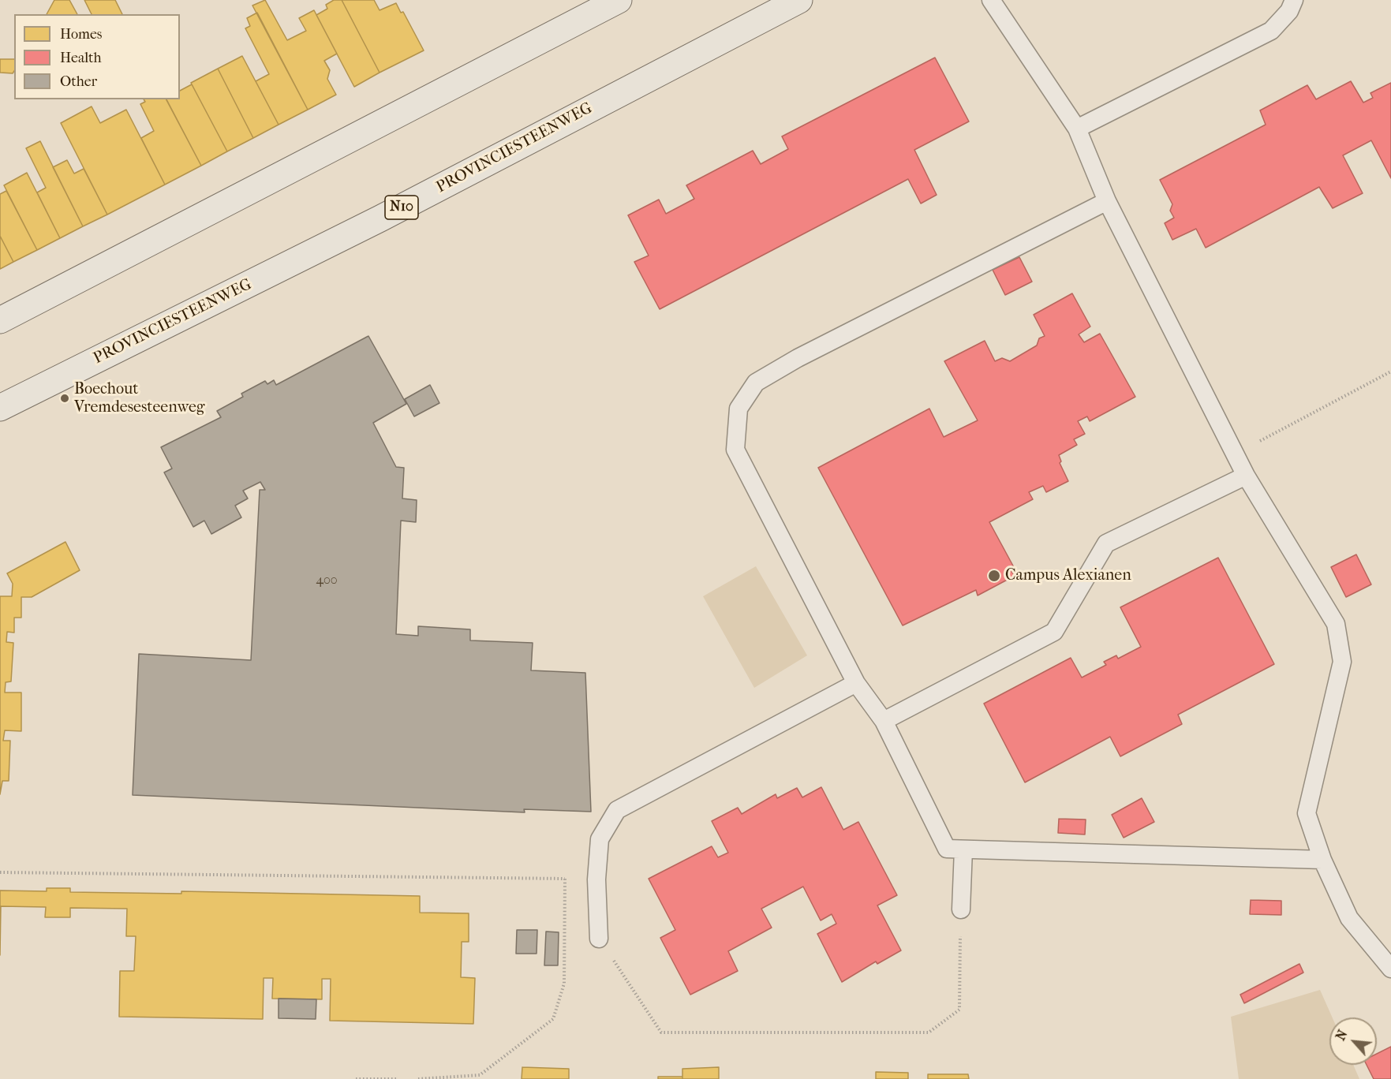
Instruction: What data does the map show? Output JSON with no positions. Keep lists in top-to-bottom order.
{
  "streets": {
    "main road": ["PROVINCIESTEENWEG", "N10"]
  },
  "places": ["Boechout Vremdesesteenweg", "Campus Alexianen"],
  "house_numbers": ["400"],
  "legend": ["Homes", "Health", "Other"],
  "north": "top left"
}
